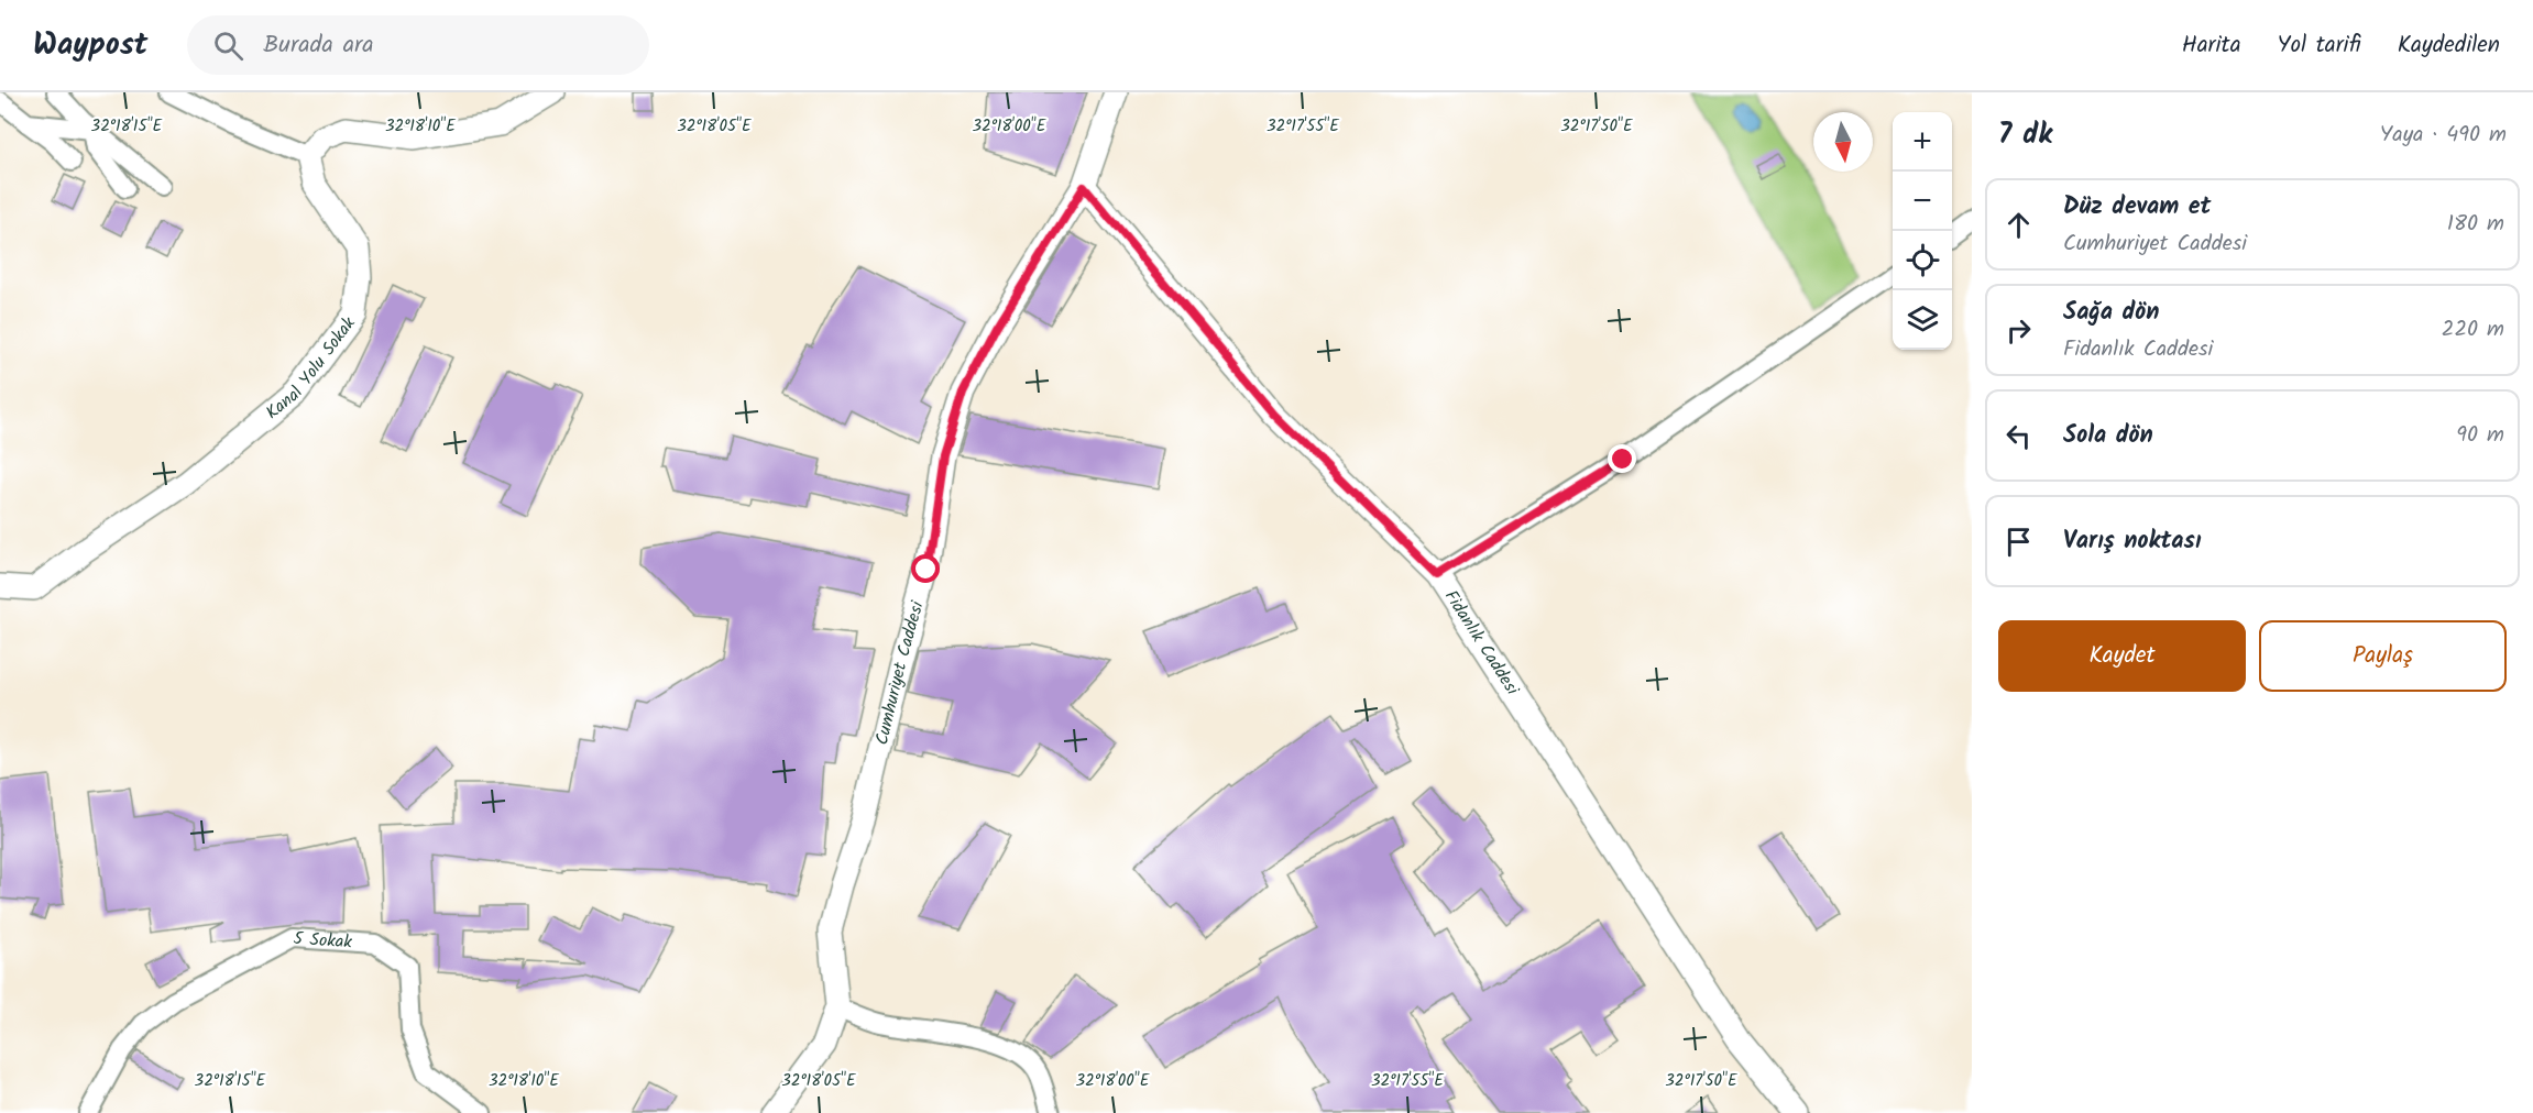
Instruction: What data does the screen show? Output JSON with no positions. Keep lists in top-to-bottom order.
{
  "streets": {
    "street": [
      "Kanal Yolu Sokak",
      "Fidanlık Caddesi",
      "Cumhuriyet Caddesi",
      "5 Sokak"
    ]
  },
  "crossings": [
    ["Fidanlık Caddesi", "Cumhuriyet Caddesi"]
  ],
  "north": "bottom",
  "page": {
    "header": "Waypost",
    "search": "Burada ara",
    "nav": ["Harita", "Yol tarifi", "Kaydedilen"],
    "heading": ["7 dk", "Yaya · 490 m"],
    "map_buttons": ["+", "−"],
    "list": [
      ["Düz devam et", "Cumhuriyet Caddesi", "180 m"],
      ["Sağa dön", "Fidanlık Caddesi", "220 m"],
      ["Sola dön", "90 m"],
      "Varış noktası"
    ],
    "buttons": ["Kaydet", "Paylaş"]
  },
  "coordinates": [
    "32°18'15\"E",
    "32°18'10\"E",
    "32°18'05\"E",
    "32°18'00\"E",
    "32°17'55\"E",
    "32°17'50\"E"
  ]
}
